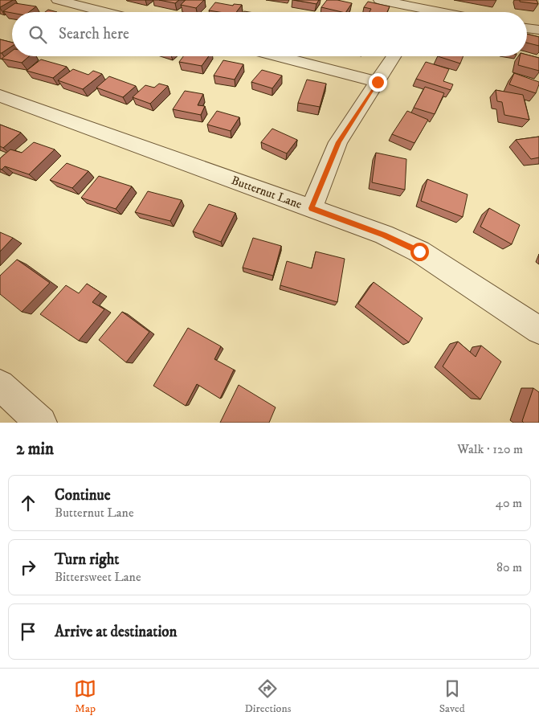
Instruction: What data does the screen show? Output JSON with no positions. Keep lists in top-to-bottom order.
{
  "streets": {
    "street": ["Butternut Lane"]
  },
  "page": {
    "search": "Search here",
    "heading": ["2 min", "Walk · 120 m"],
    "list": [
      ["Continue", "Butternut Lane", "40 m"],
      ["Turn right", "Bittersweet Lane", "80 m"],
      "Arrive at destination"
    ],
    "nav": ["Map", "Directions", "Saved"]
  }
}
